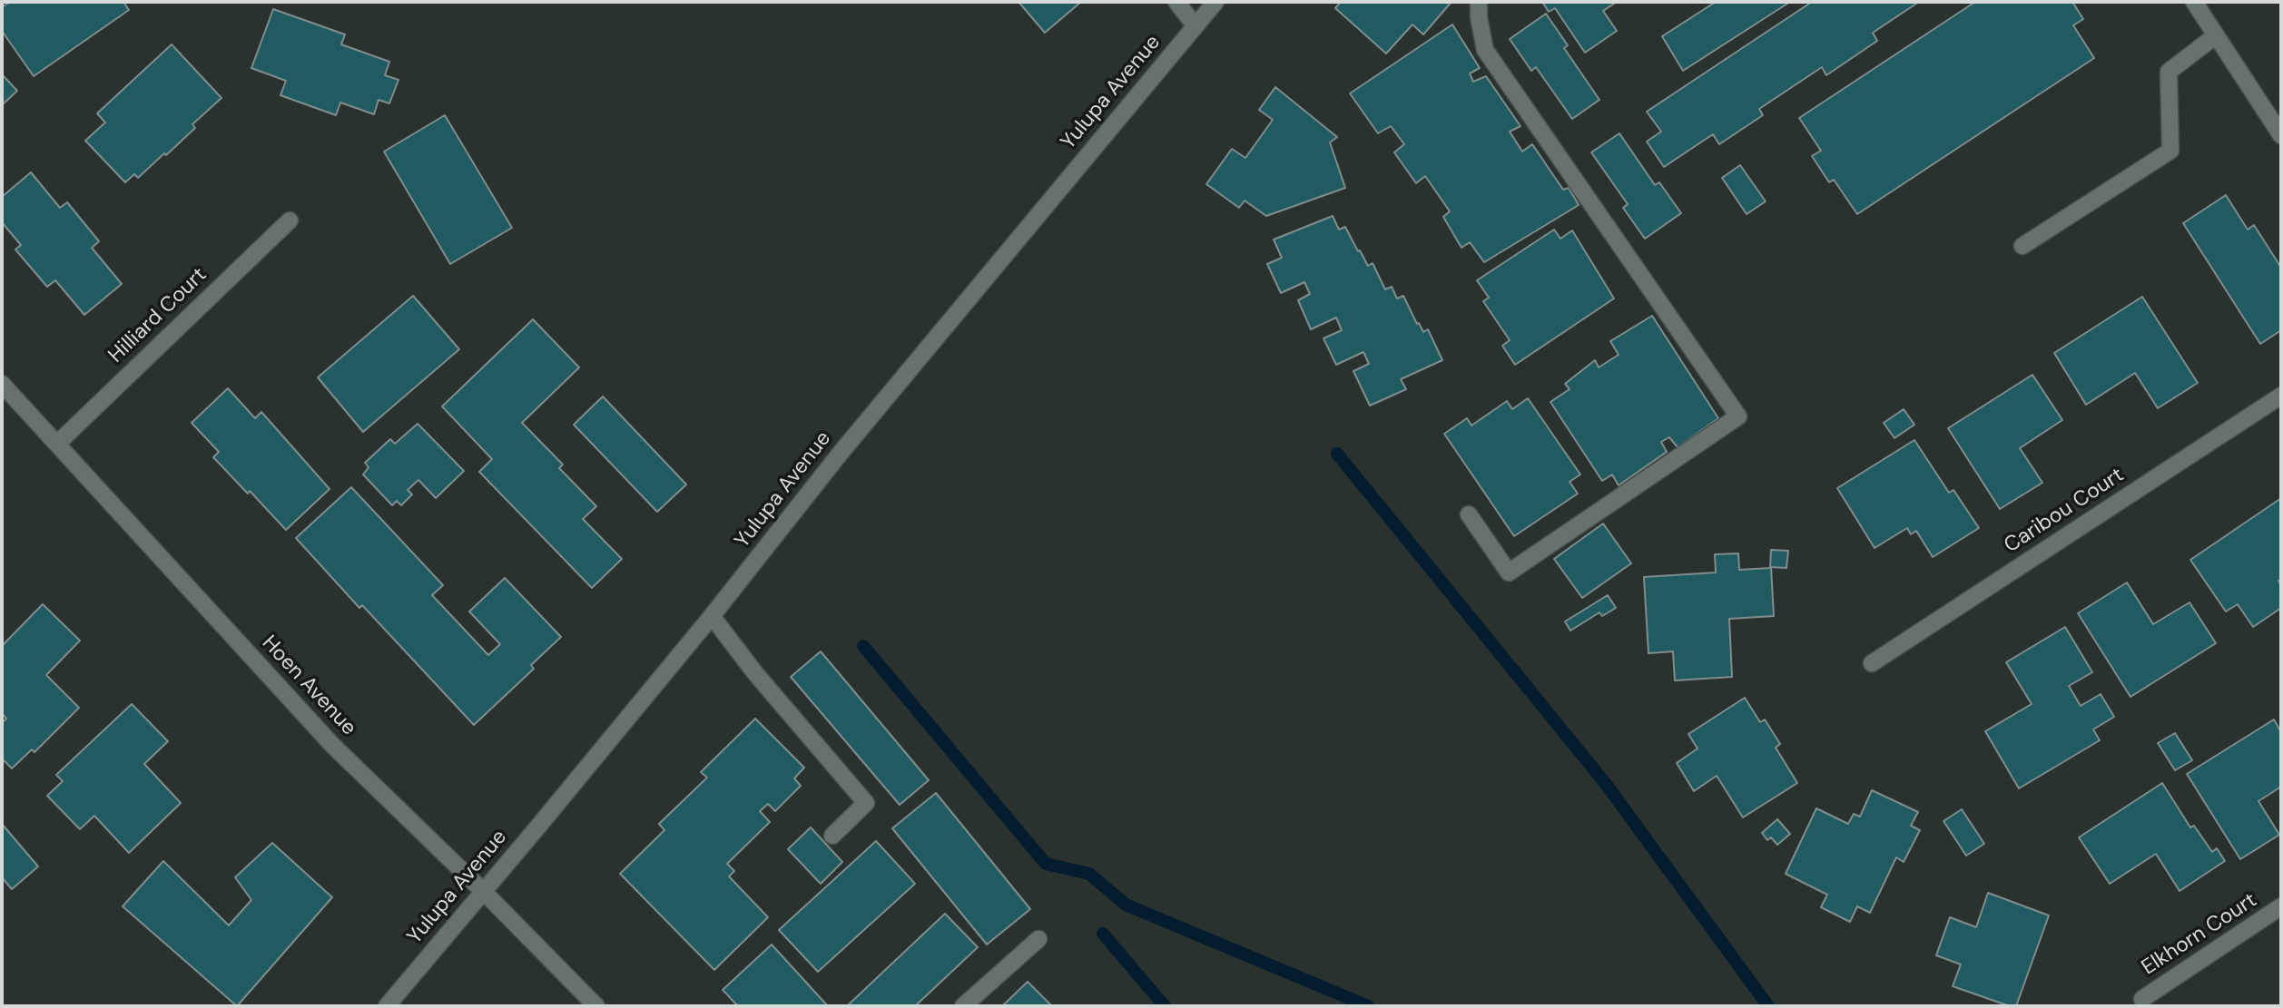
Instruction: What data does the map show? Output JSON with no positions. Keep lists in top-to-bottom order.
{
  "streets": {
    "street": [
      "Yulupa Avenue",
      "Hilliard Court",
      "Caribou Court",
      "Hoen Avenue",
      "Elkhorn Court"
    ]
  },
  "crossings": [
    ["Yulupa Avenue", "Hoen Avenue"],
    ["Hilliard Court", "Hoen Avenue"]
  ]
}
